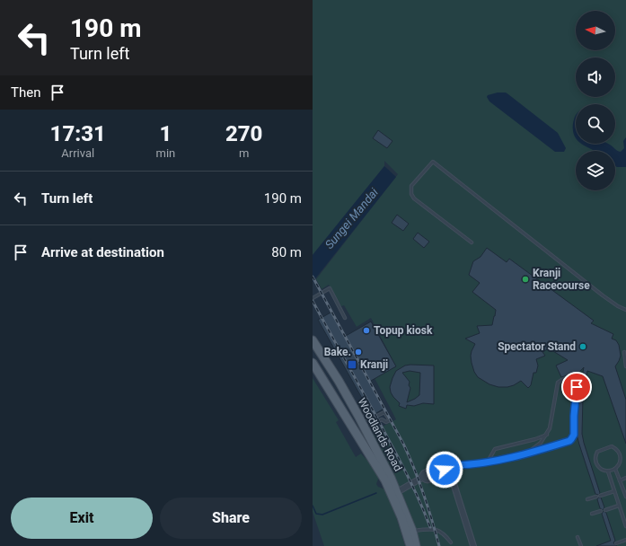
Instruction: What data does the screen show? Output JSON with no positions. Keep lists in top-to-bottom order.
{
  "streets": {
    "main road": ["Woodlands Road"]
  },
  "water": ["Sungei Mandai"],
  "places": {
    "other": [
      "Kranji Racecourse",
      "Topup kiosk",
      "Spectator Stand",
      "Bake."
    ],
    "transit": ["Kranji"]
  },
  "north": "left",
  "page": {
    "turn": ["190 m", "Turn left"],
    "then": "Then",
    "eta": [
      "17:31",
      "Arrival",
      "1",
      "min",
      "270",
      "m"
    ],
    "list": [
      {
        "name": "Turn left",
        "value": "190 m"
      },
      {
        "name": "Arrive at destination",
        "value": "80 m"
      }
    ],
    "buttons": ["Exit", "Share"]
  }
}
